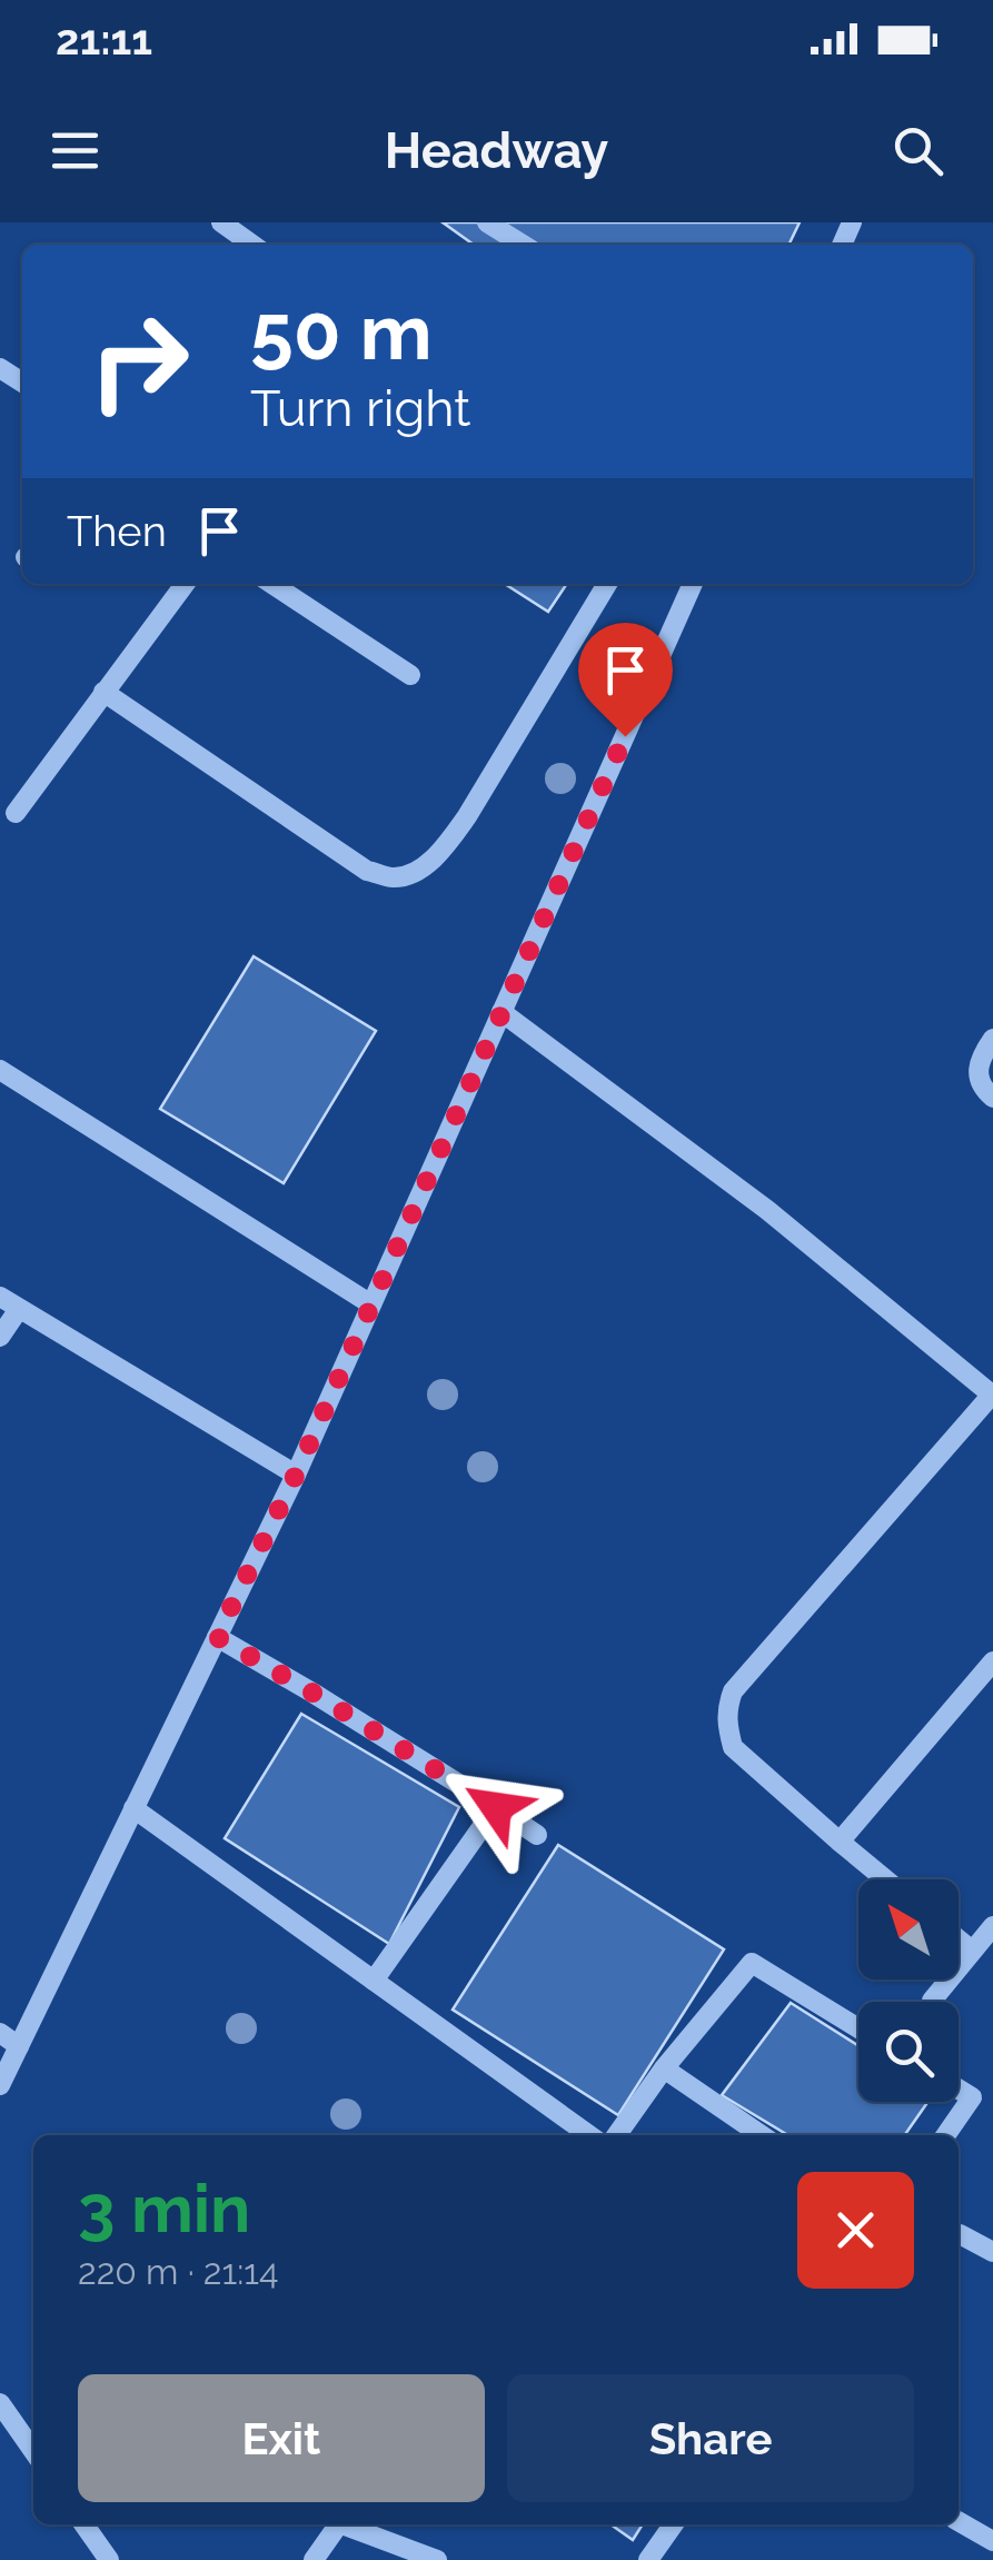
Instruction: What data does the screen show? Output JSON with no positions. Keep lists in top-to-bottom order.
{
  "north": "top left",
  "page": {
    "status": "21:11",
    "header": "Headway",
    "turn": ["50 m", "Turn right"],
    "then": "Then",
    "heading": ["3 min", "220 m · 21:14"],
    "buttons": ["Exit", "Share"]
  }
}
